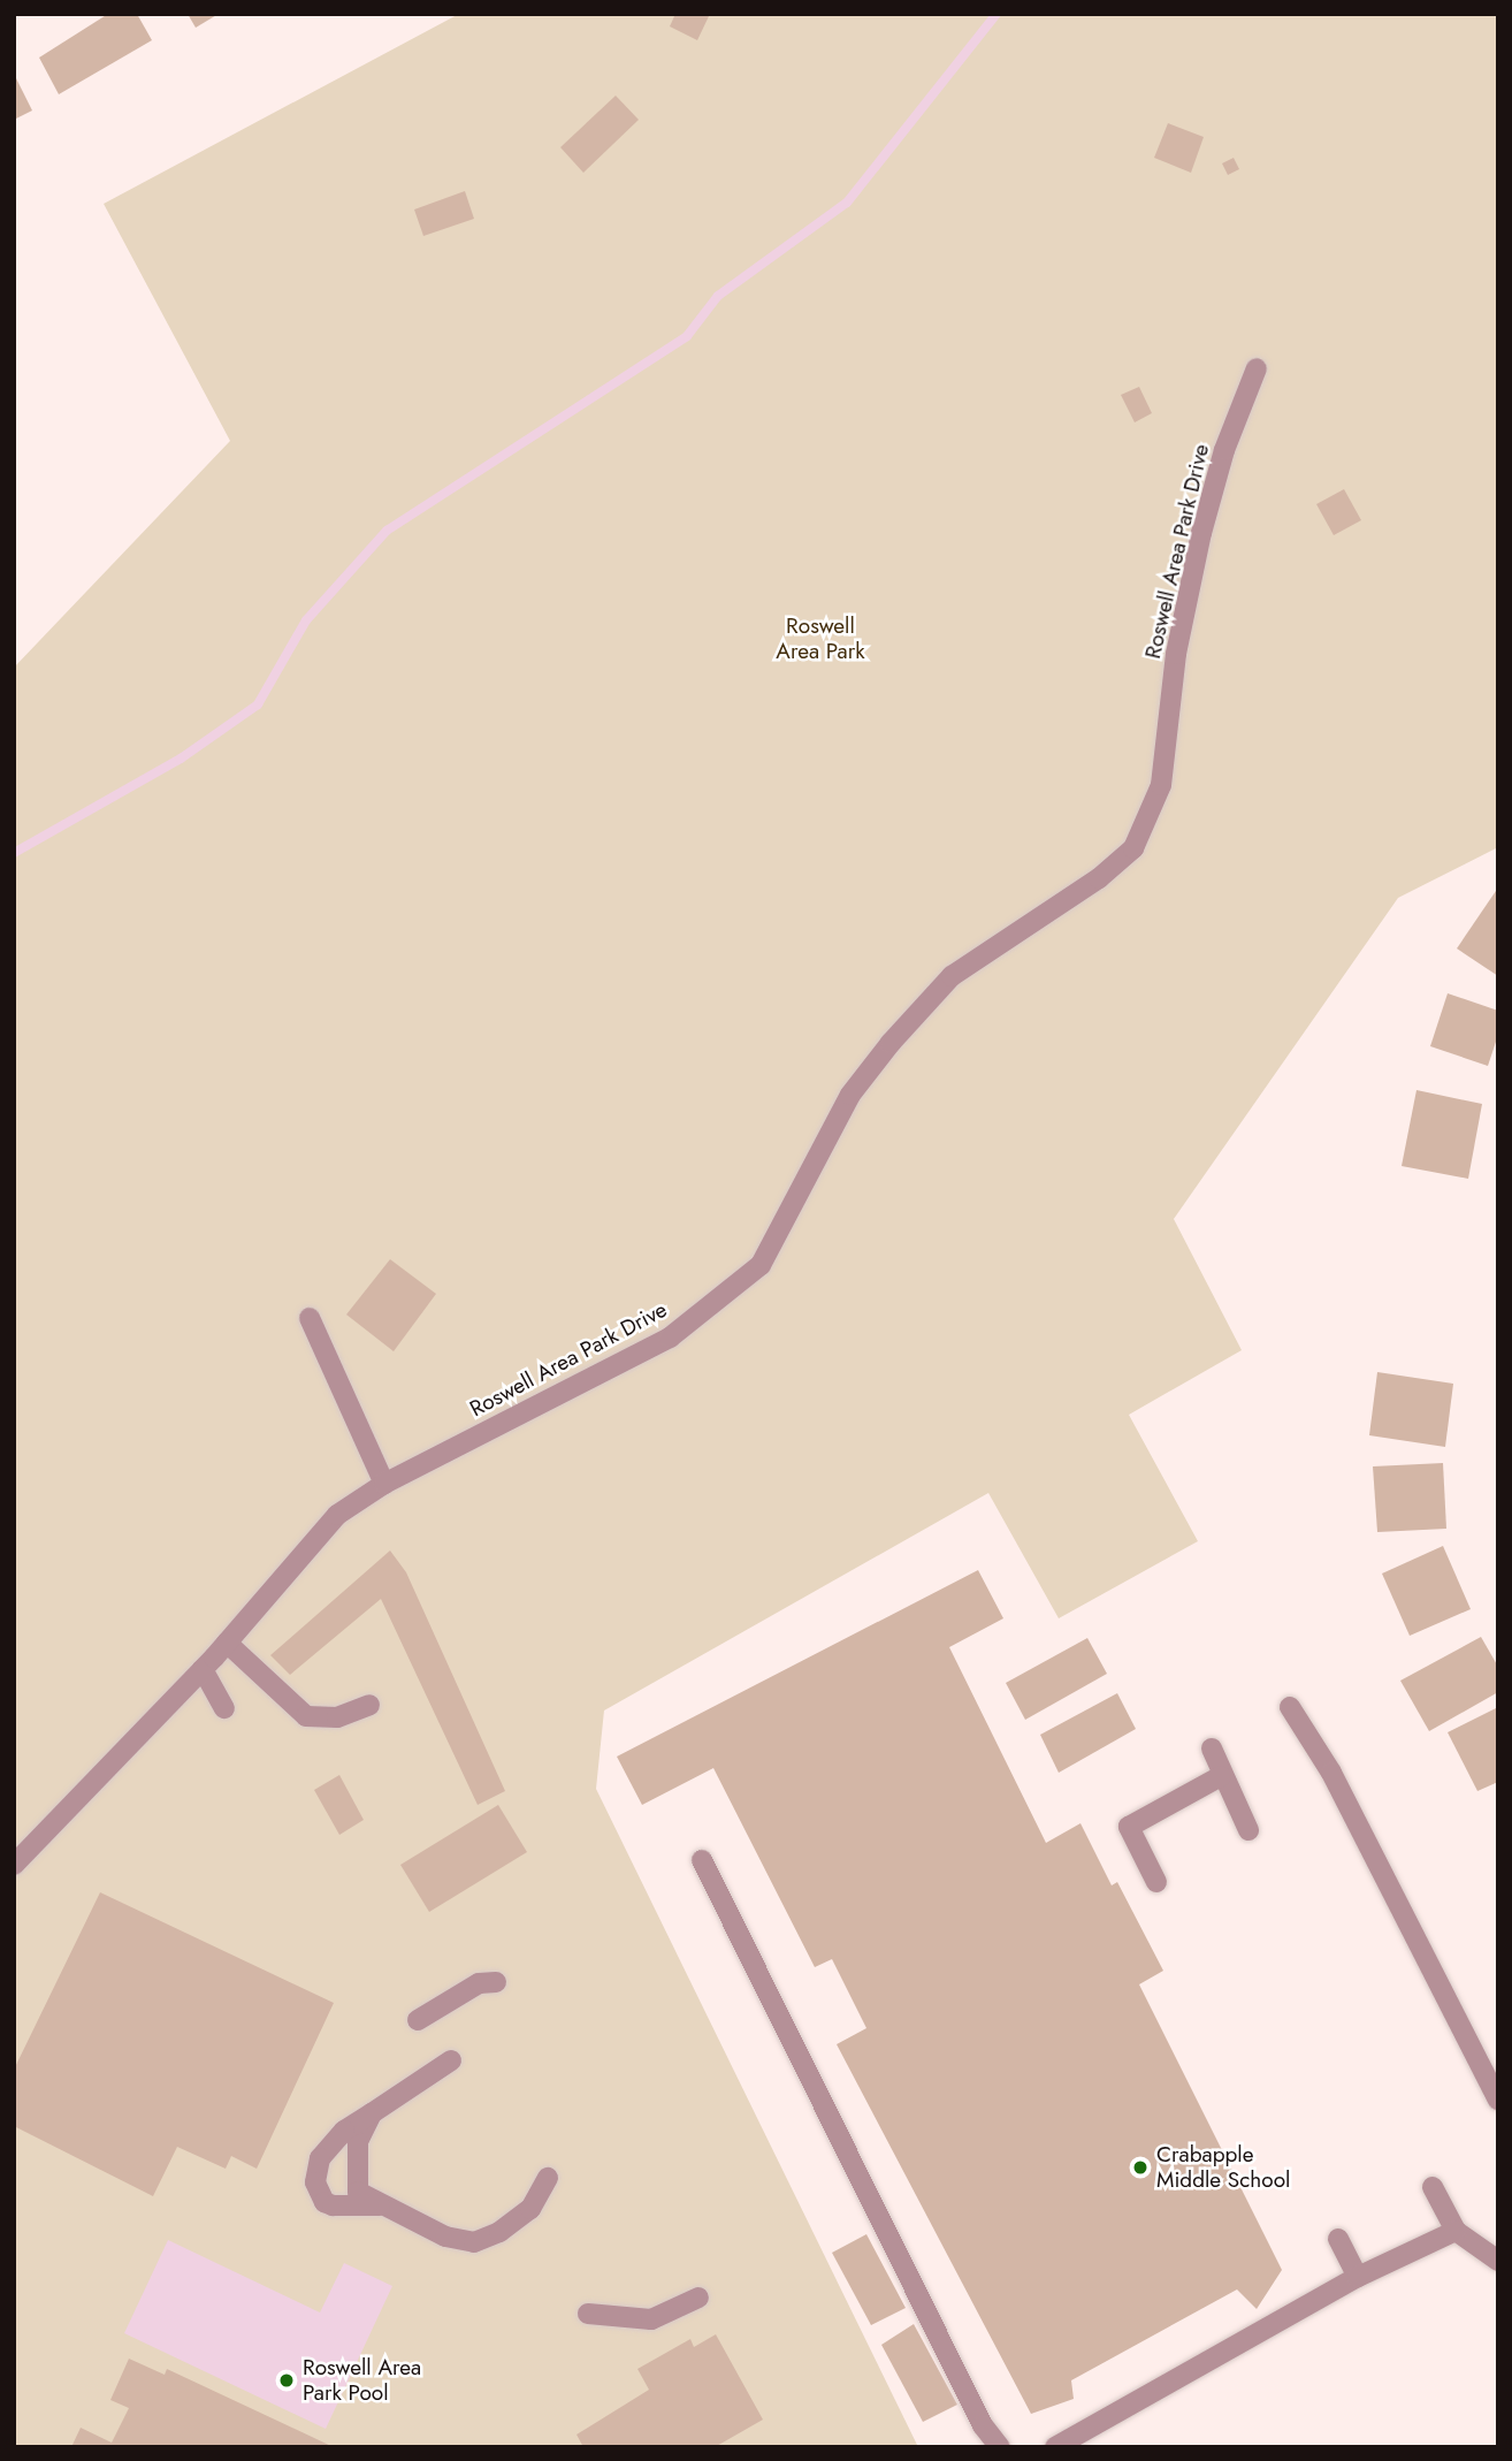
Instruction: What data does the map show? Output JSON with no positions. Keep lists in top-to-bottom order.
{
  "streets": {
    "street": ["Roswell Area Park Drive"]
  },
  "parks": ["Roswell Area Park"],
  "places": ["Crabapple Middle School", "Roswell Area Park Pool"]
}
